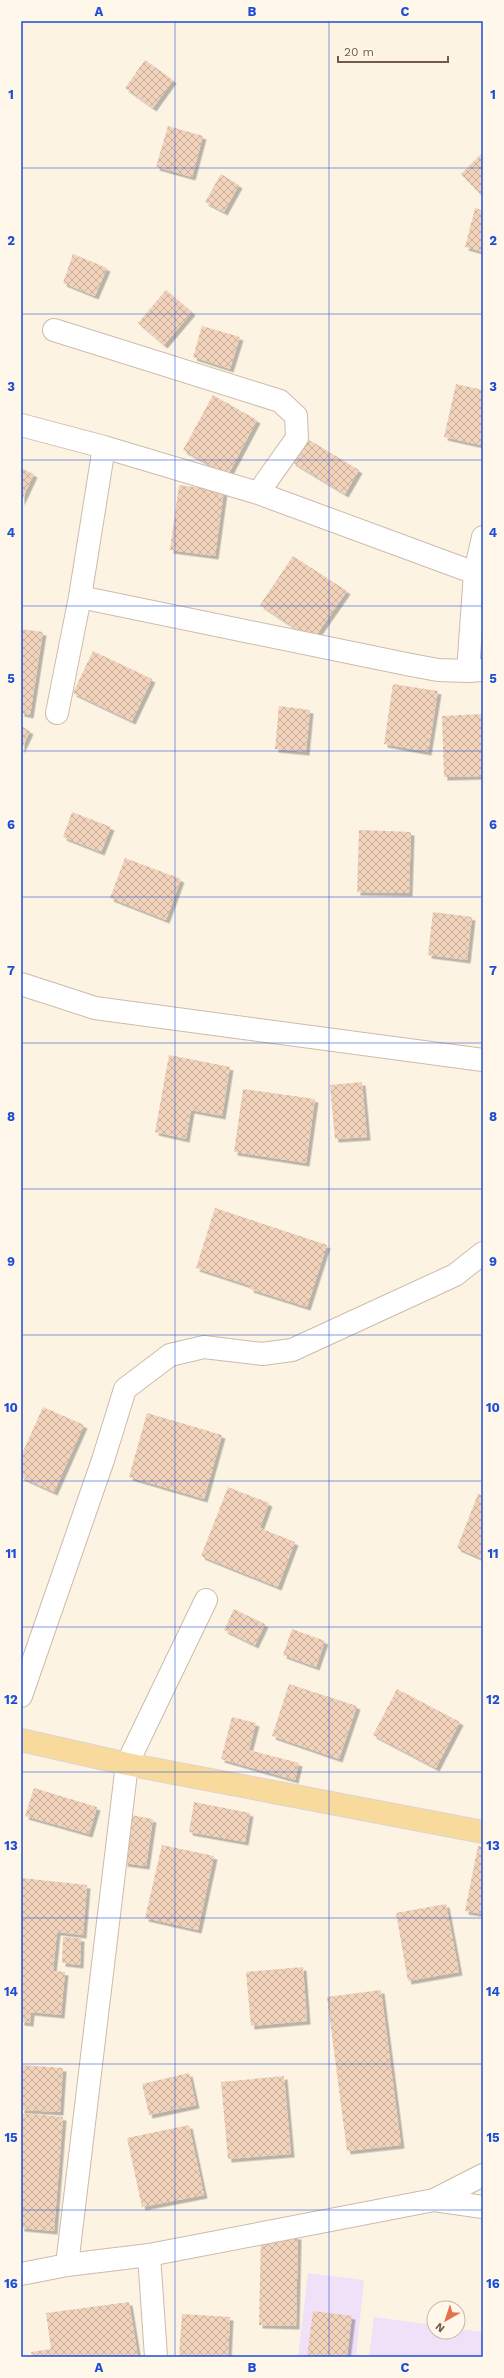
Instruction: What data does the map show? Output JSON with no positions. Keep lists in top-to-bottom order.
{
  "scale_bar": "20 m",
  "north": "bottom left",
  "grid": {
    "columns": ["A", "B", "C"],
    "rows": [
      "1",
      "2",
      "3",
      "4",
      "5",
      "6",
      "7",
      "8",
      "9",
      "10",
      "11",
      "12",
      "13",
      "14",
      "15",
      "16"
    ]
  }
}
